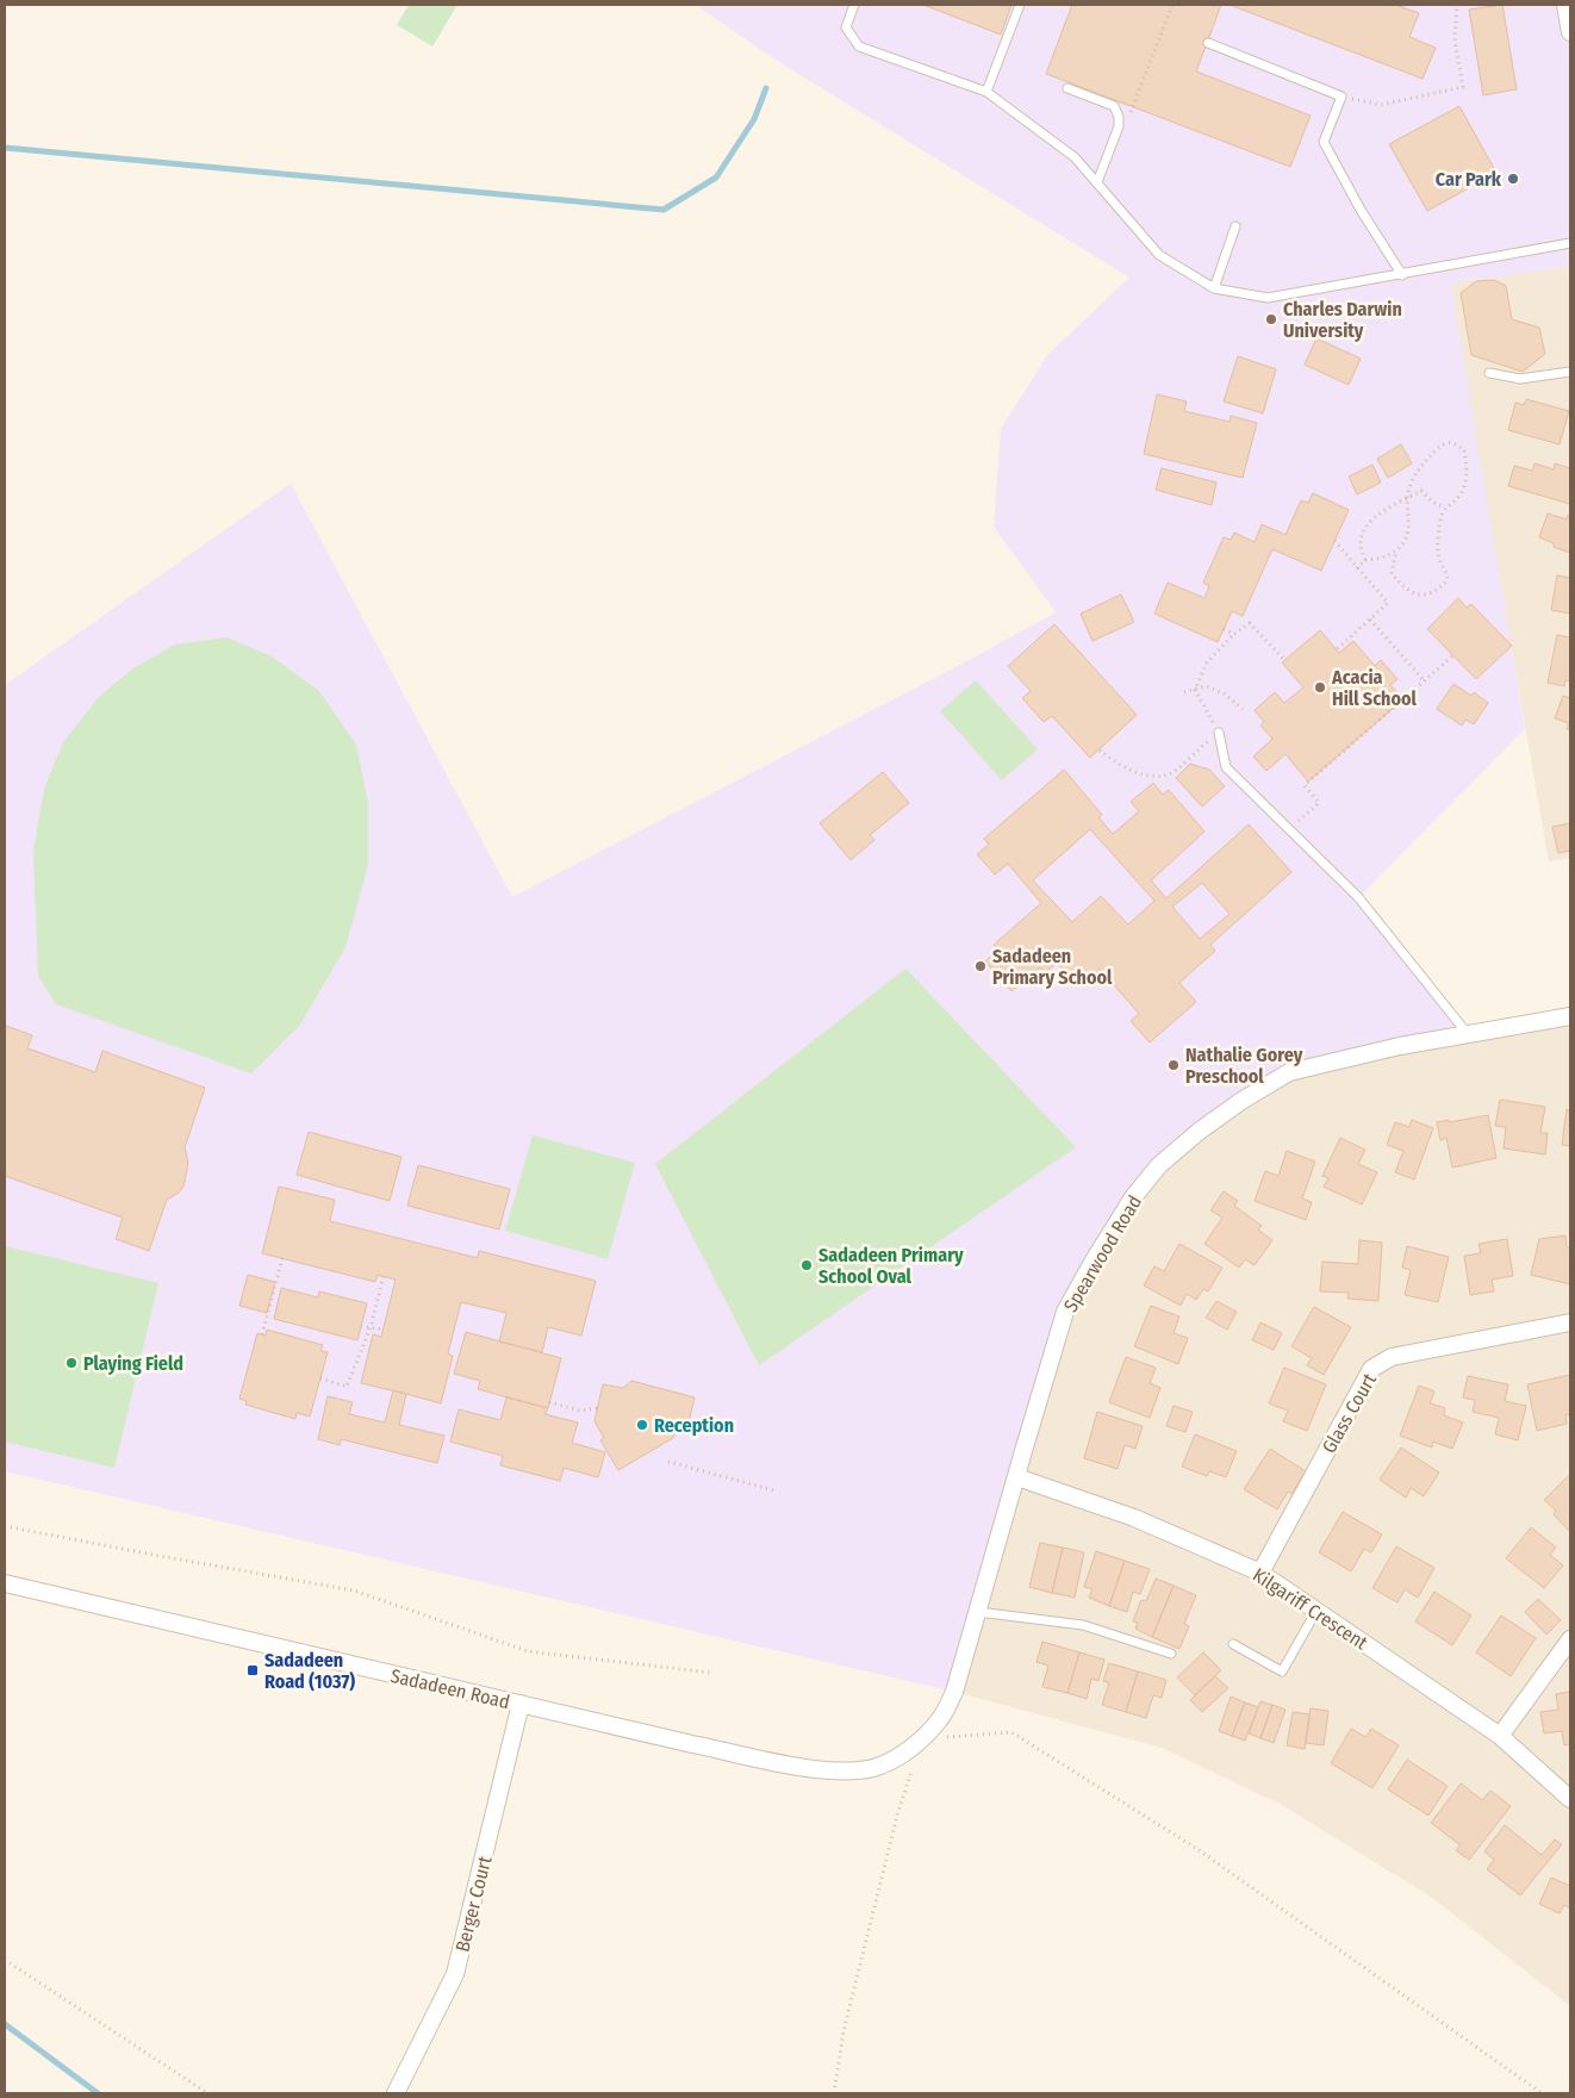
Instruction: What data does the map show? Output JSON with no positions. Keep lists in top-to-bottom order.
{
  "streets": {
    "street": [
      "Spearwood Road",
      "Glass Court",
      "Kilgariff Crescent",
      "Sadadeen Road",
      "Berger Court"
    ]
  },
  "crossings": [
    ["Spearwood Road", "Kilgariff Crescent"],
    ["Spearwood Road", "Sadadeen Road"],
    ["Glass Court", "Kilgariff Crescent"],
    ["Sadadeen Road", "Berger Court"]
  ],
  "places": {
    "other": [
      "Car Park",
      "Charles Darwin University",
      "Acacia Hill School",
      "Sadadeen Primary School",
      "Nathalie Gorey Preschool",
      "Sadadeen Primary School Oval",
      "Playing Field",
      "Reception"
    ],
    "transit": ["Sadadeen Road (1037)"]
  }
}
